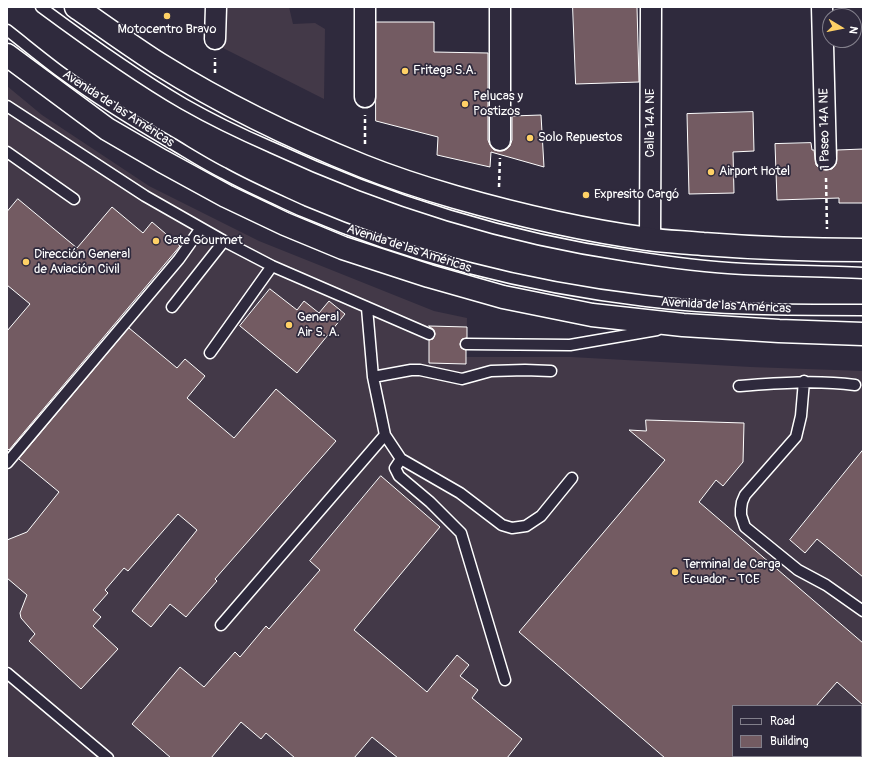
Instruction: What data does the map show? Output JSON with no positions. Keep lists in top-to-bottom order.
{
  "streets": {
    "main road": ["Avenida de las Américas"],
    "street": ["Calle 14A NE", "1 Paseo 14A NE"]
  },
  "places": [
    "Motocentro Bravo",
    "Fritega S.A.",
    "Pelucas y Postizos",
    "Solo Repuestos",
    "Airport Hotel",
    "Expresito Cargó",
    "Gate Gourmet",
    "Dirección General de Aviación Civil",
    "General Air S. A.",
    "Terminal de Carga Ecuador - TCE"
  ],
  "legend": ["Road", "Building"],
  "north": "right"
}
